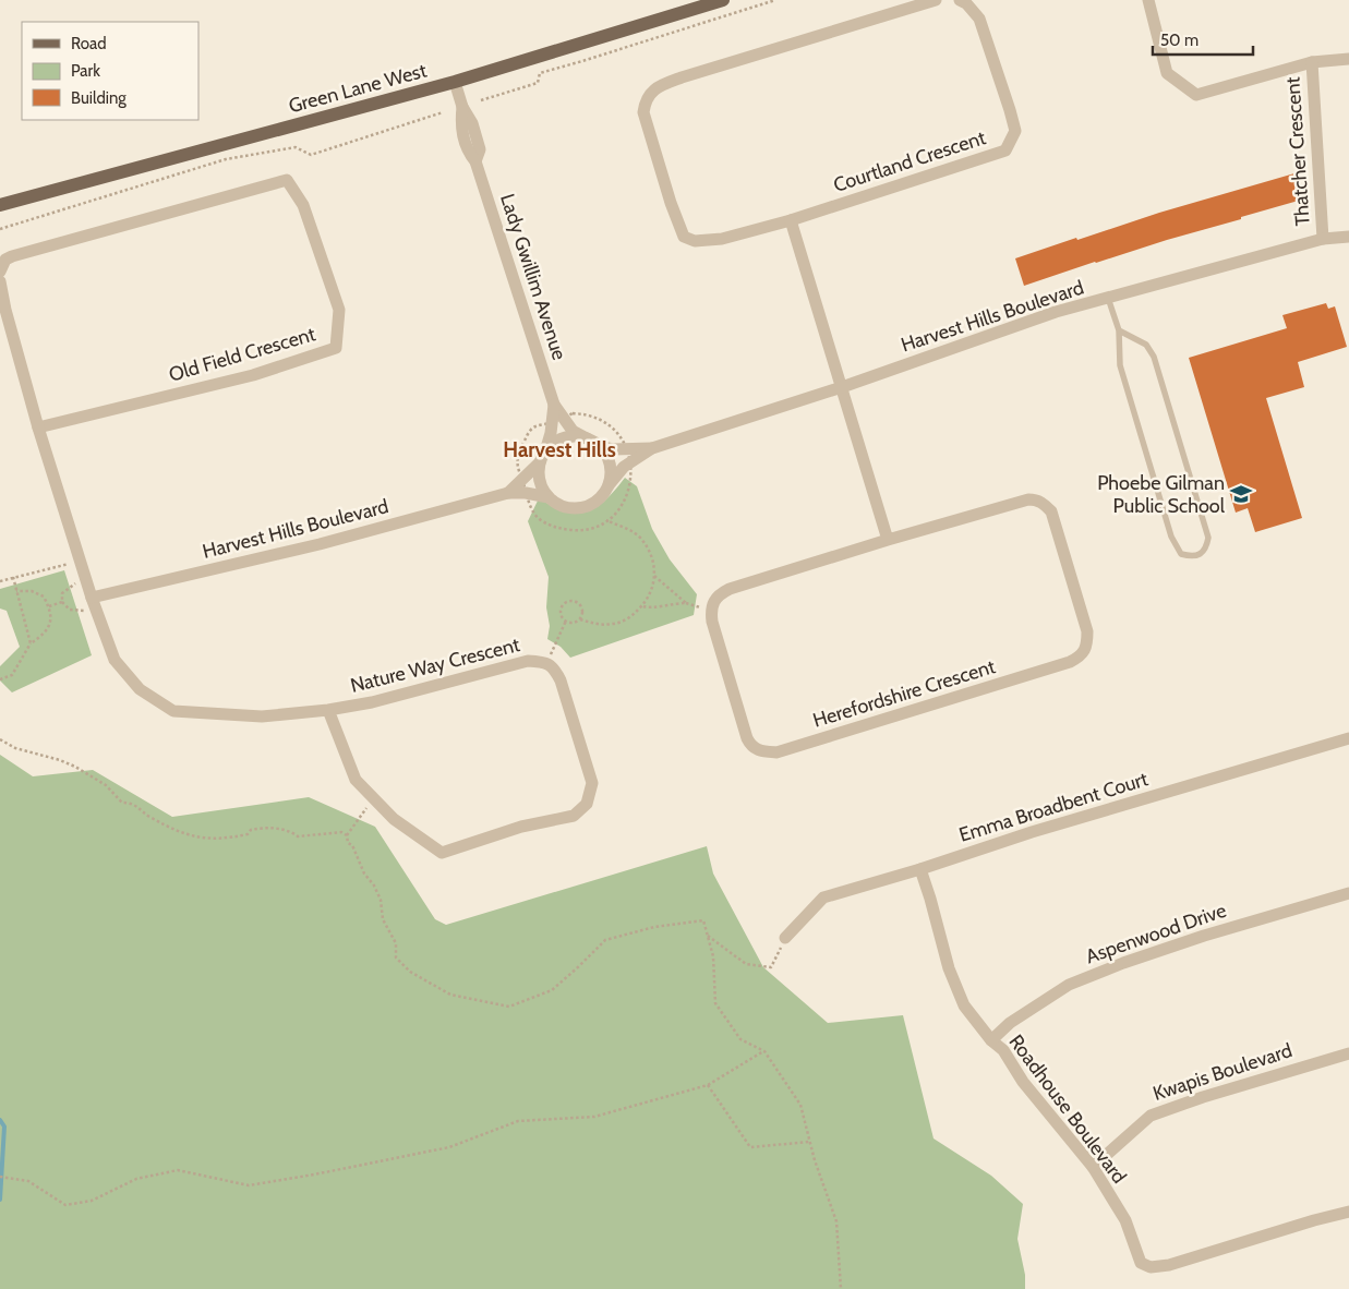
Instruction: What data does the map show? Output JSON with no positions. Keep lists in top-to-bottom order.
{
  "streets": {
    "main road": ["Green Lane West"],
    "street": [
      "Thatcher Crescent",
      "Courtland Crescent",
      "Lady Gwillim Avenue",
      "Harvest Hills Boulevard",
      "Old Field Crescent",
      "Nature Way Crescent",
      "Herefordshire Crescent",
      "Emma Broadbent Court",
      "Aspenwood Drive",
      "Kwapis Boulevard",
      "Roadhouse Boulevard"
    ]
  },
  "crossings": [
    ["Green Lane West", "Lady Gwillim Avenue"],
    ["Thatcher Crescent", "Harvest Hills Boulevard"],
    ["Lady Gwillim Avenue", "Harvest Hills Boulevard"],
    ["Harvest Hills Boulevard", "Nature Way Crescent"],
    ["Emma Broadbent Court", "Roadhouse Boulevard"],
    ["Aspenwood Drive", "Roadhouse Boulevard"],
    ["Kwapis Boulevard", "Roadhouse Boulevard"]
  ],
  "districts": ["Harvest Hills"],
  "places": {
    "school or university": ["Phoebe Gilman Public School"]
  },
  "legend": ["Road", "Park", "Building"],
  "scale_bar": "50 m"
}
